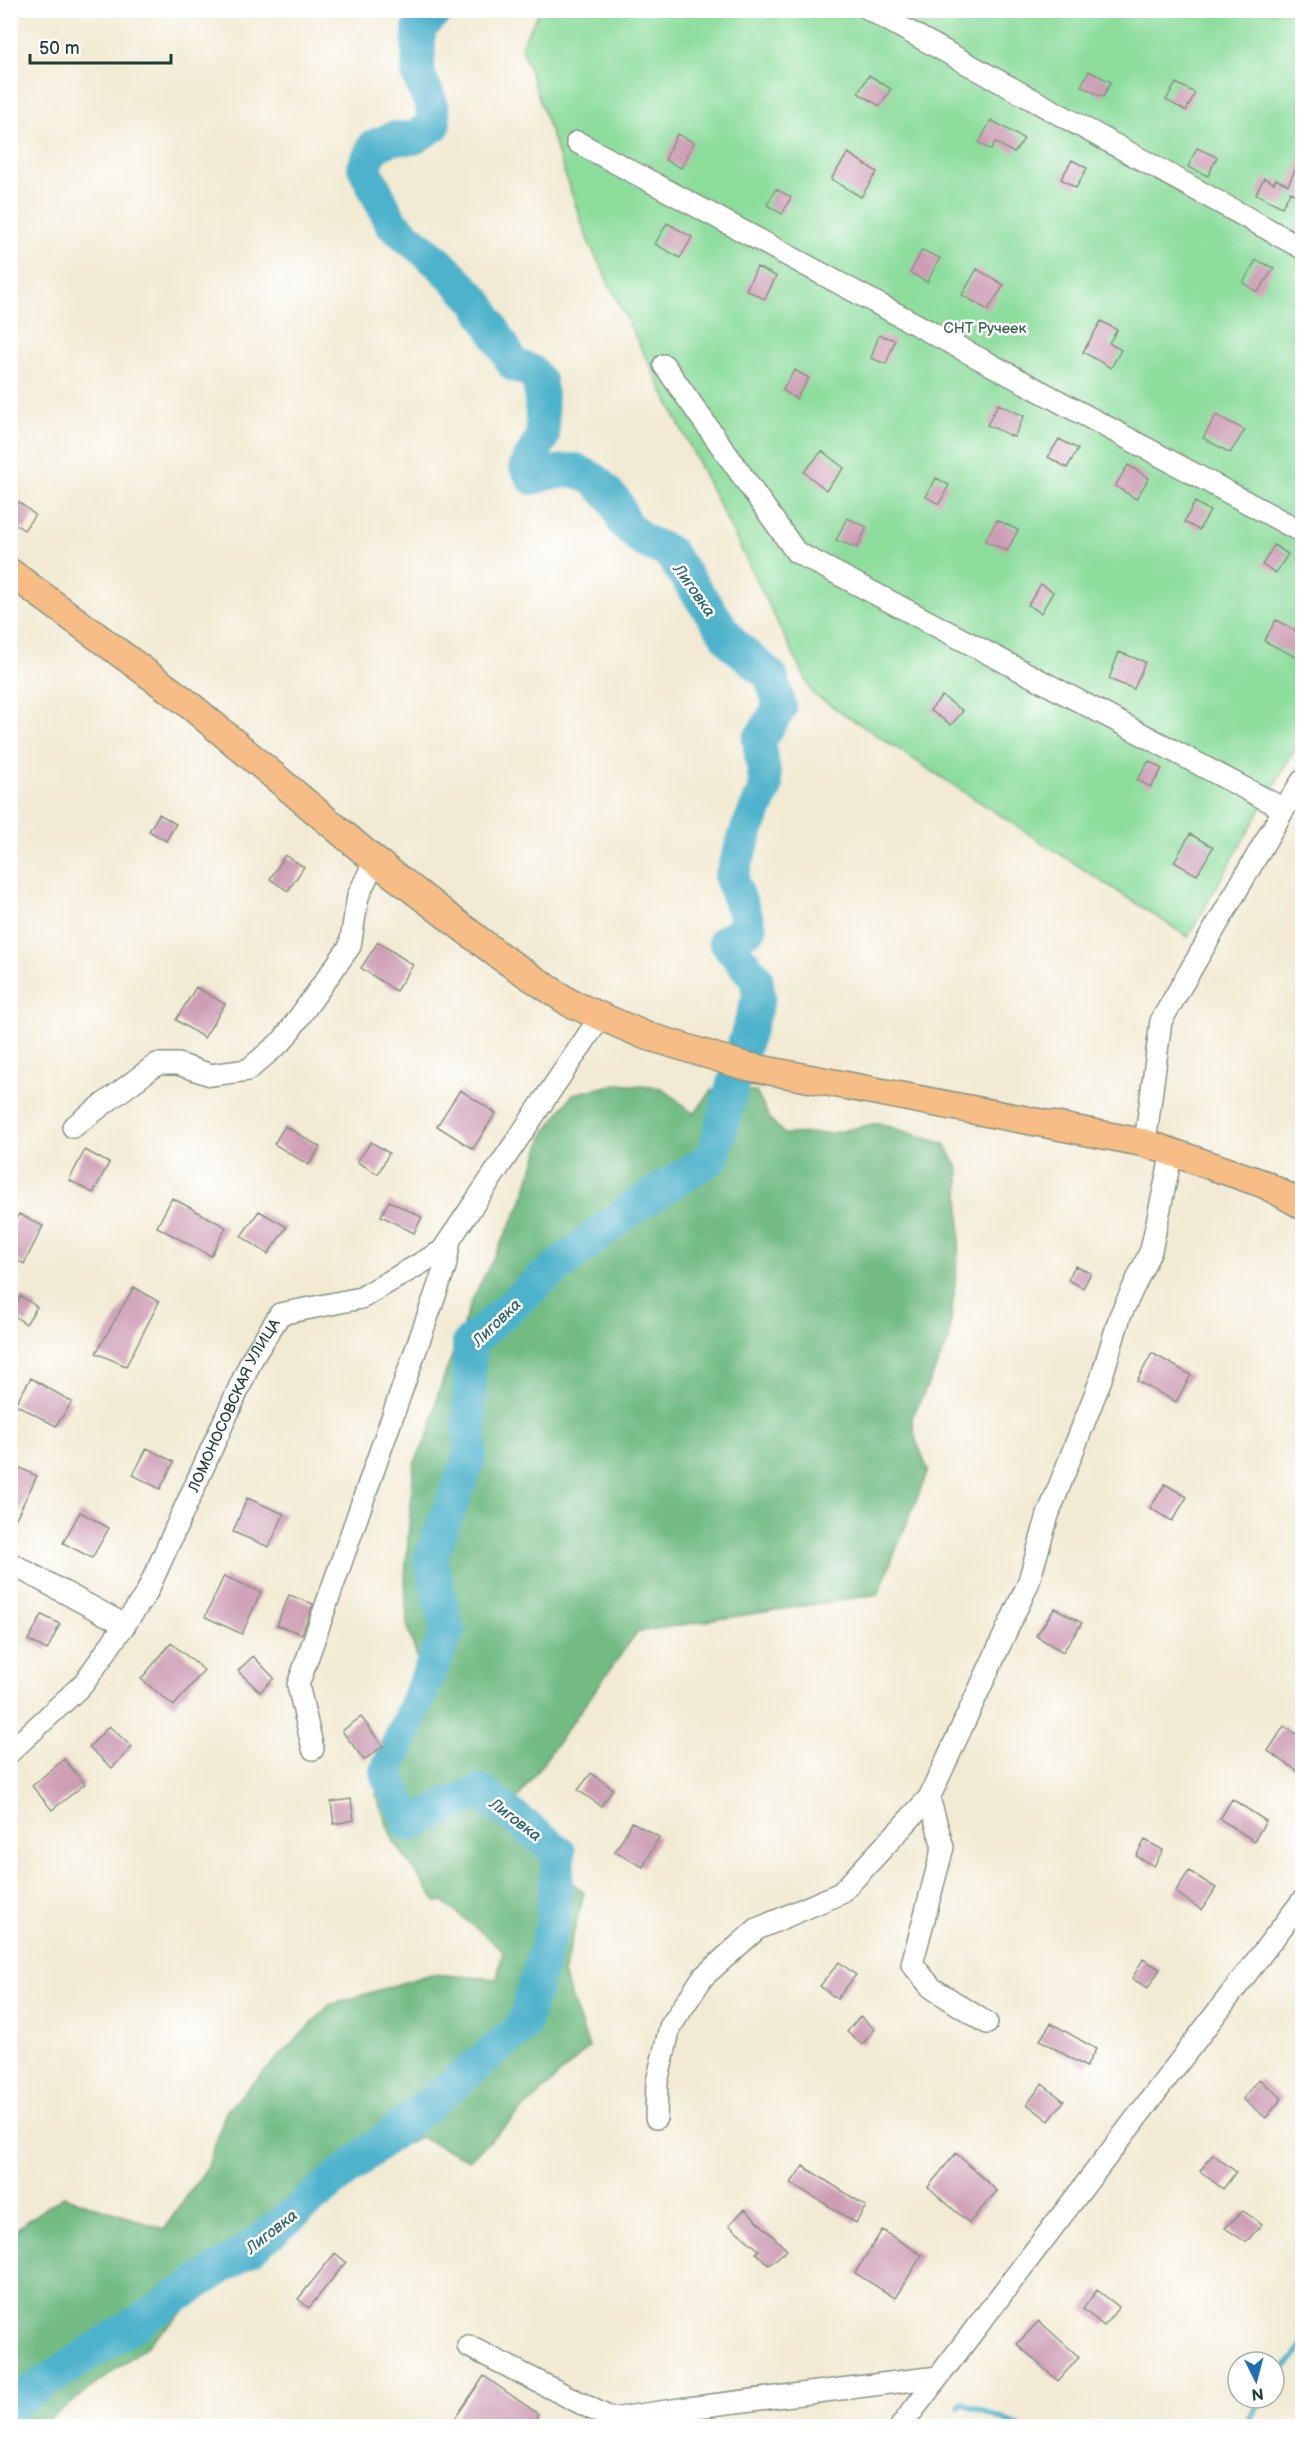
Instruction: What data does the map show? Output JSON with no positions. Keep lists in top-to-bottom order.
{
  "streets": {
    "street": ["ЛОМОНОСОВСКАЯ УЛИЦА"]
  },
  "water": ["Лиговка"],
  "parks": ["СНТ Ручеек"],
  "scale_bar": "50 m",
  "north": "bottom"
}
